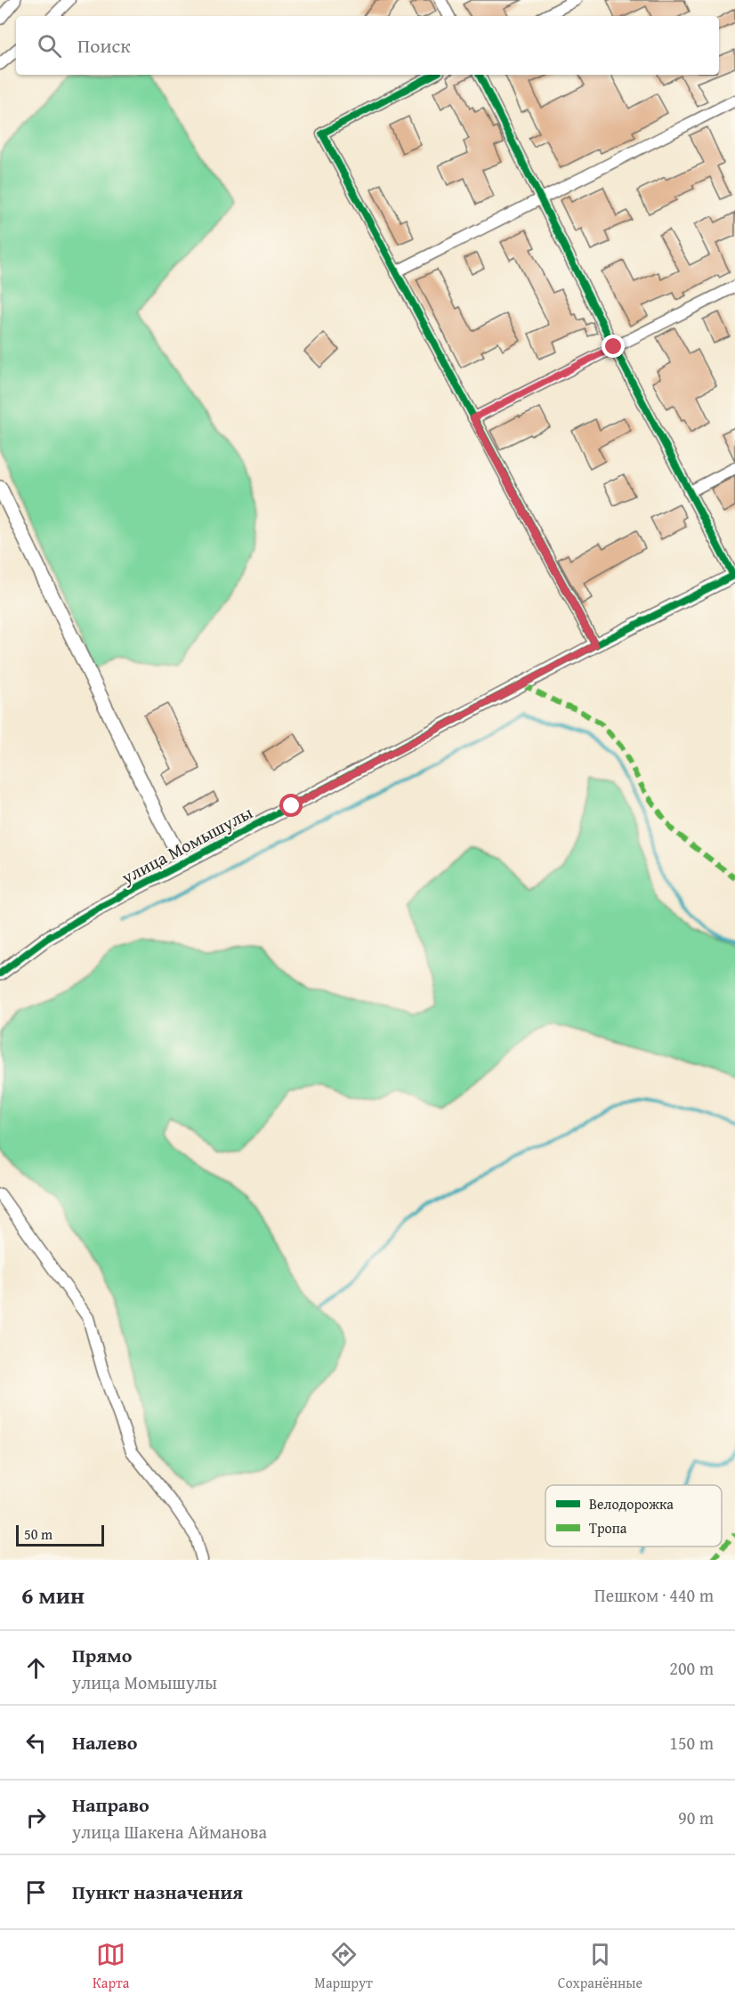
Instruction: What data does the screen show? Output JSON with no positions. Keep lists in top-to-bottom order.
{
  "streets": {
    "street": ["улица Момышулы"]
  },
  "legend": ["Велодорожка", "Тропа"],
  "scale_bar": "50 m",
  "page": {
    "search": "Поиск",
    "scale": "50 m",
    "heading": ["6 мин", "Пешком · 440 m"],
    "list": [
      ["Прямо", "улица Момышулы", "200 m"],
      ["Налево", "150 m"],
      ["Направо", "улица Шакена Айманова", "90 m"],
      "Пункт назначения"
    ],
    "nav": ["Карта", "Маршрут", "Сохранённые"]
  }
}
